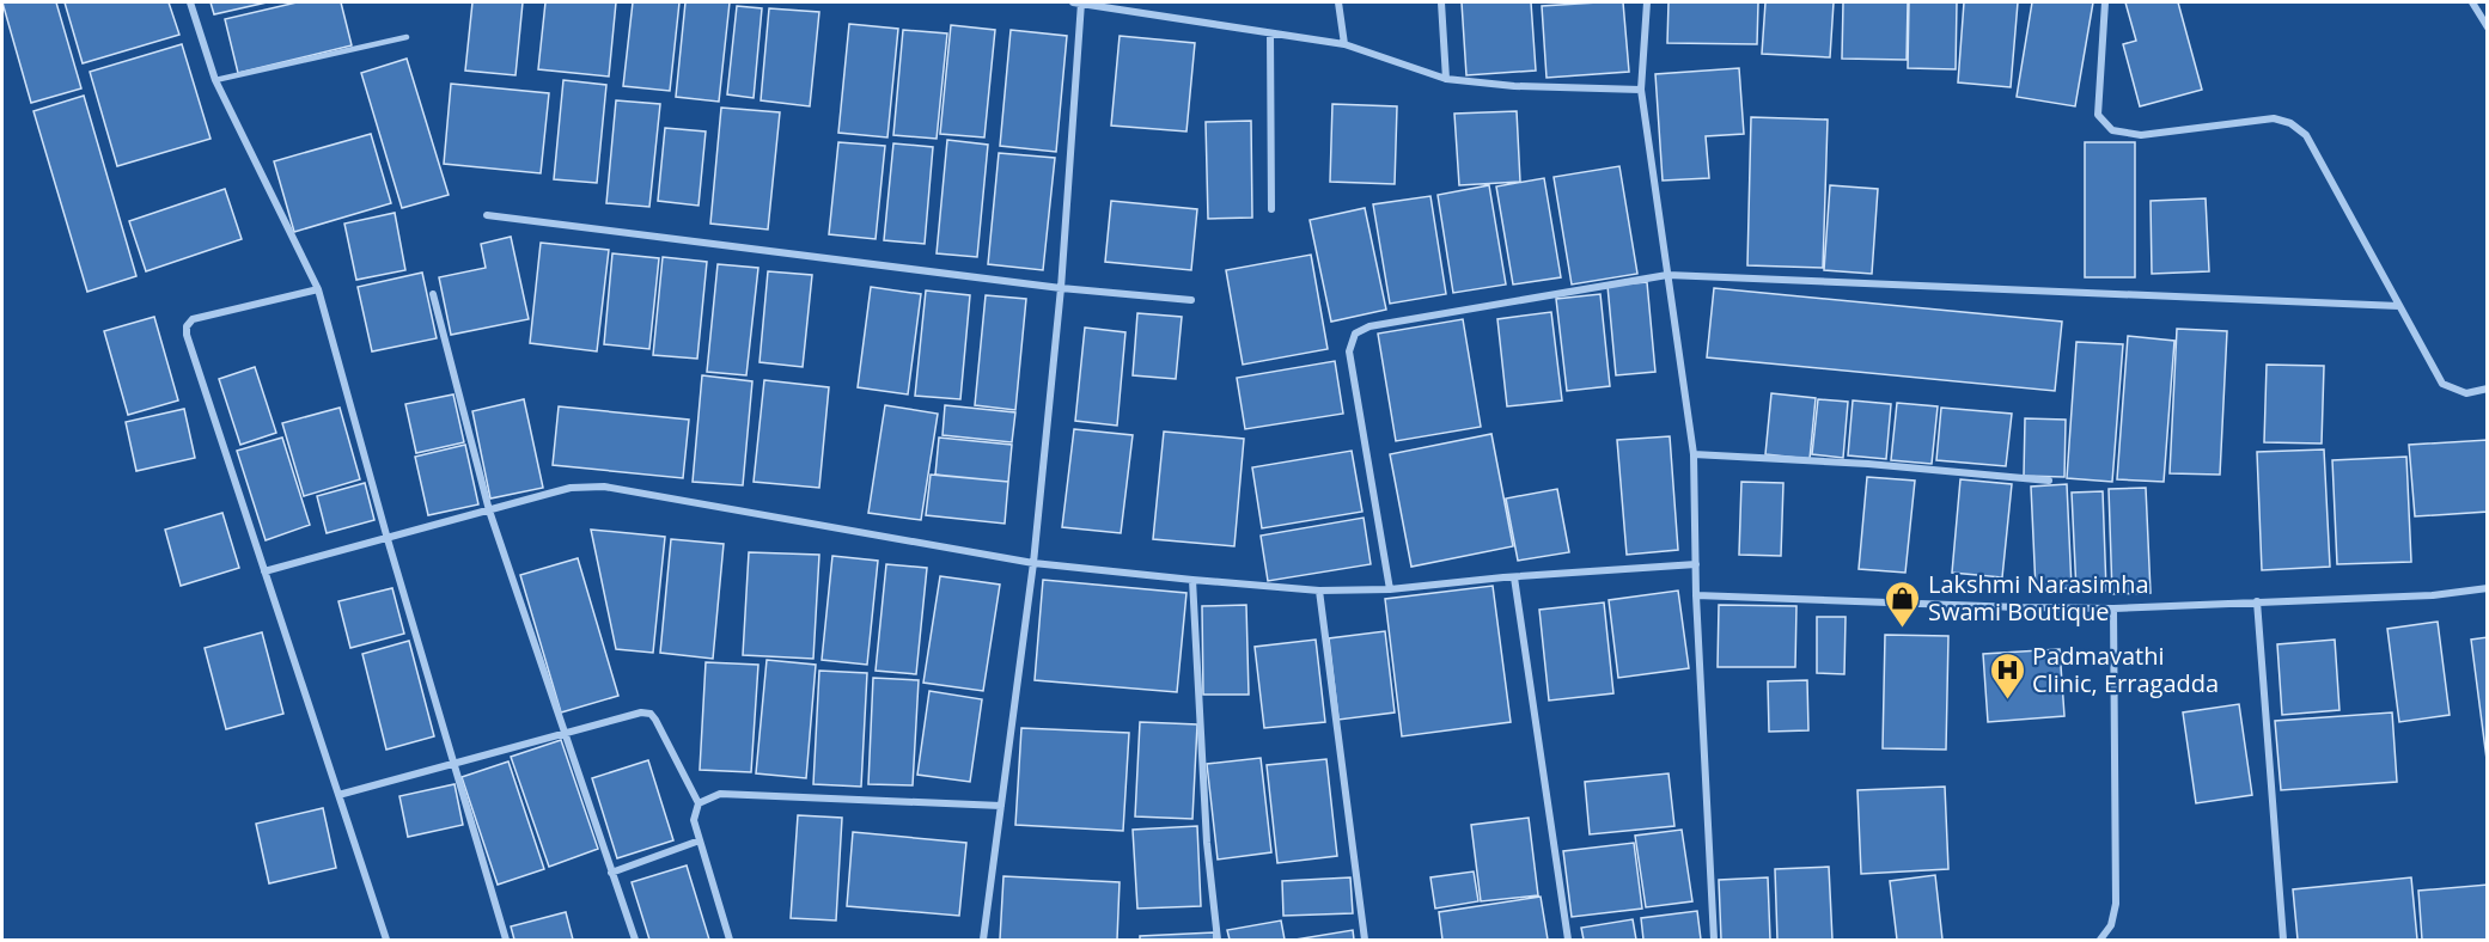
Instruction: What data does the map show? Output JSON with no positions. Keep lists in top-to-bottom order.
{
  "places": {
    "shop": ["Lakshmi Narasimha Swami Boutique"],
    "hospital": ["Padmavathi Clinic, Erragadda"]
  }
}
